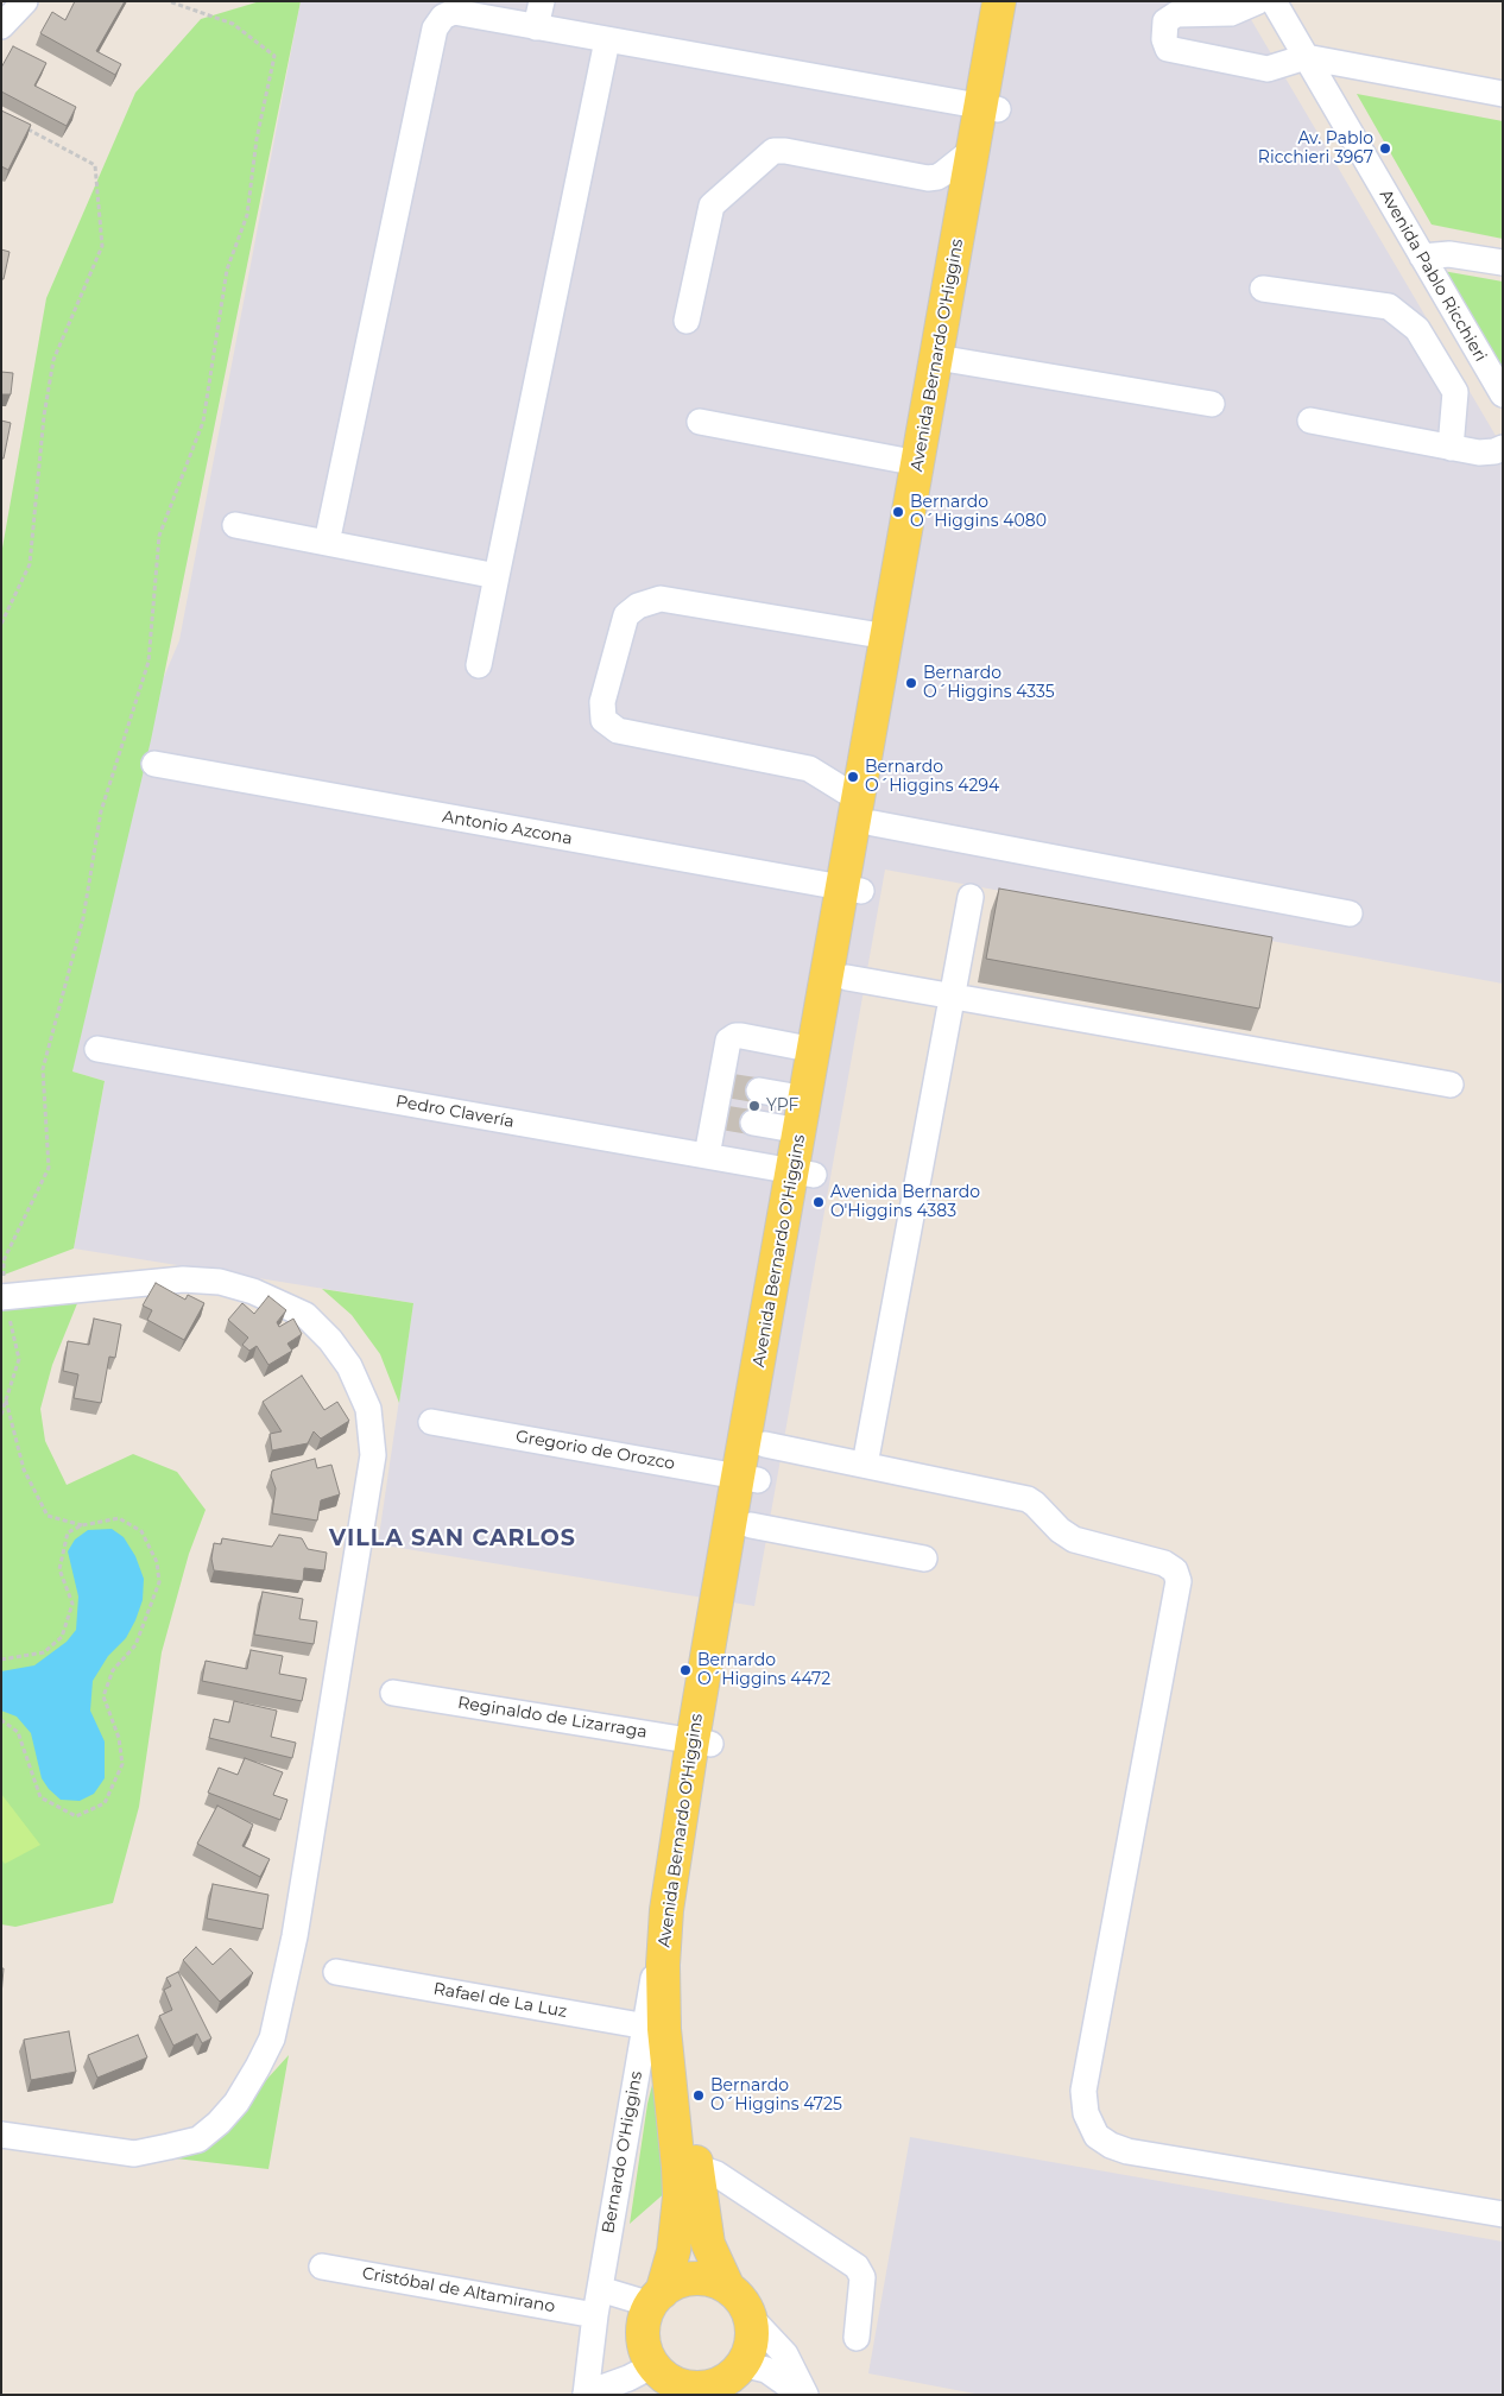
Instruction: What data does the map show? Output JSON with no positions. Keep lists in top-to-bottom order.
{
  "streets": {
    "main road": ["Avenida Bernardo O'Higgins"],
    "street": [
      "Avenida Pablo Ricchieri",
      "Antonio Azcona",
      "Pedro Clavería",
      "Gregorio de Orozco",
      "Reginaldo de Lizarraga",
      "Rafael de La Luz",
      "Bernardo O'Higgins",
      "Cristóbal de Altamirano"
    ]
  },
  "crossings": [
    ["Avenida Bernardo O'Higgins", "Antonio Azcona"],
    ["Avenida Bernardo O'Higgins", "Pedro Clavería"],
    ["Avenida Bernardo O'Higgins", "Gregorio de Orozco"],
    ["Avenida Bernardo O'Higgins", "Reginaldo de Lizarraga"],
    ["Avenida Bernardo O'Higgins", "Rafael de La Luz"],
    ["Avenida Bernardo O'Higgins", "Bernardo O'Higgins"],
    ["Rafael de La Luz", "Bernardo O'Higgins"],
    ["Bernardo O'Higgins", "Cristóbal de Altamirano"]
  ],
  "districts": ["VILLA SAN CARLOS"],
  "places": [
    "Av. Pablo Ricchieri 3967",
    "Bernardo O´Higgins 4080",
    "Bernardo O´Higgins 4335",
    "Bernardo O´Higgins 4294",
    "YPF",
    "Avenida Bernardo O'Higgins 4383",
    "Bernardo O´Higgins 4472",
    "Bernardo O´Higgins 4725"
  ]
}
